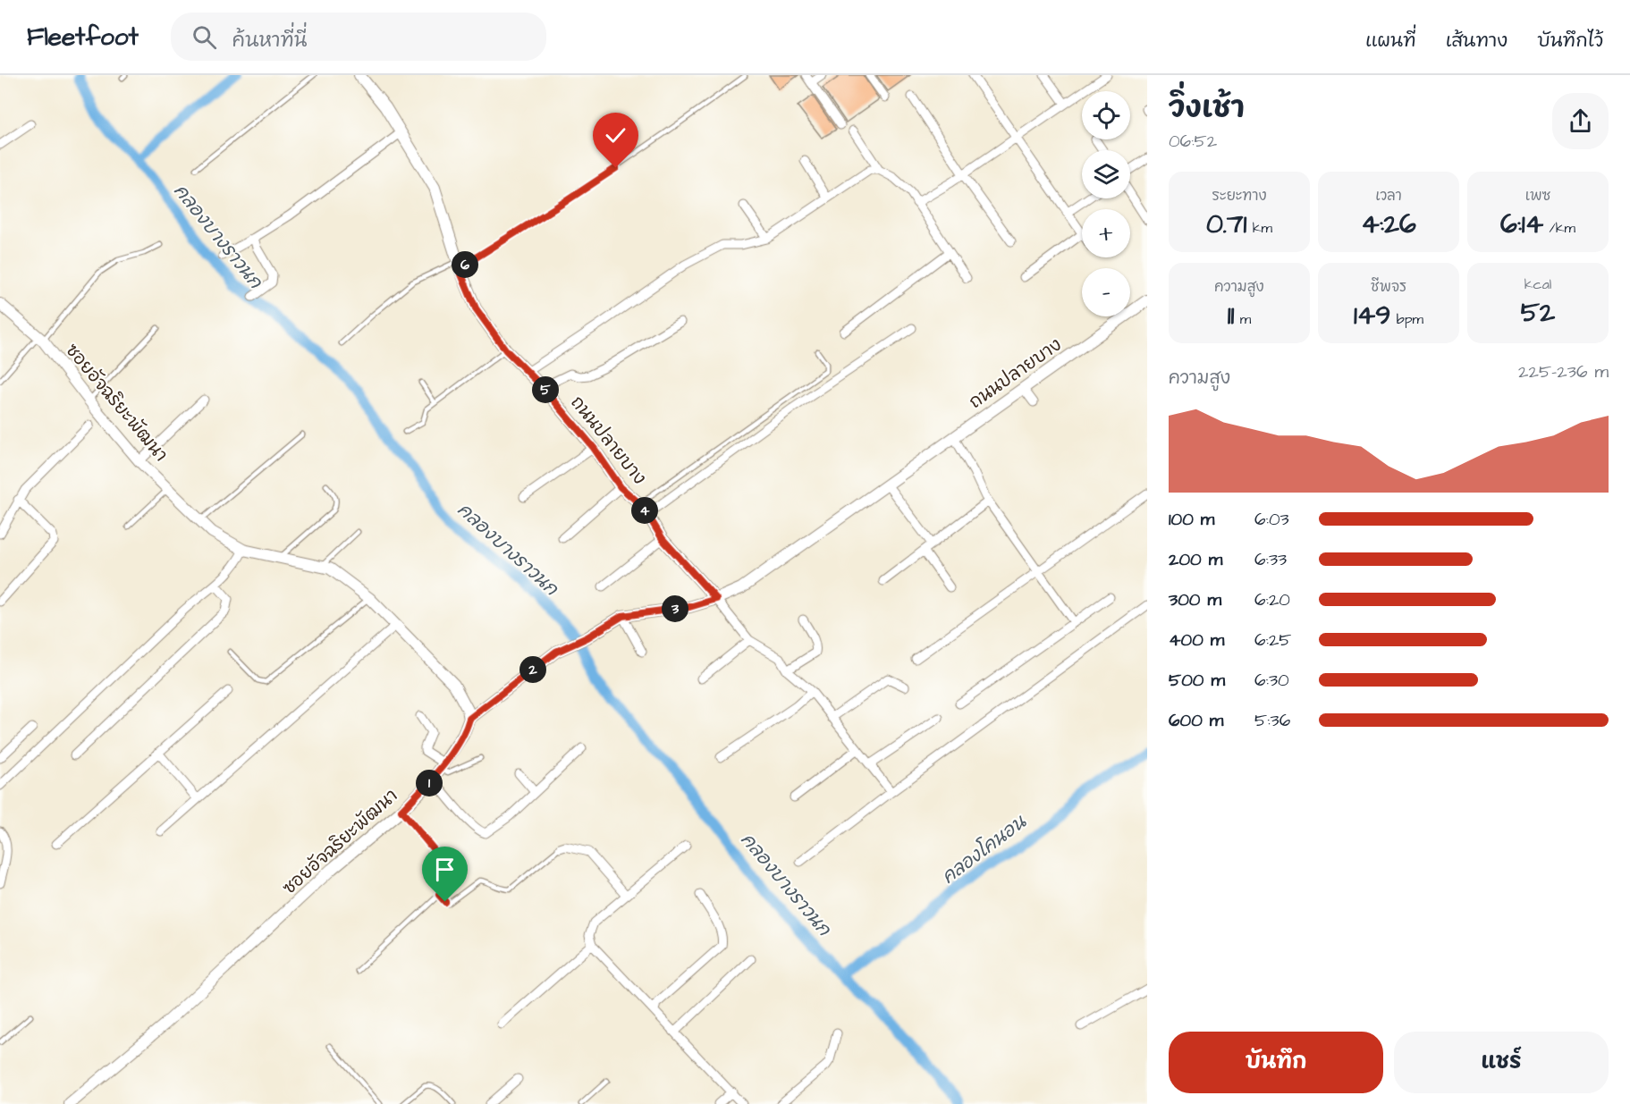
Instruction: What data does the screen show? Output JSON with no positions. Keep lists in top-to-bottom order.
{
  "streets": {
    "street": ["ถนนปลายบาง", "ซอยอัจฉริยะพัฒนา"]
  },
  "crossings": [
    ["ถนนปลายบาง", "ซอยอัจฉริยะพัฒนา"]
  ],
  "water": ["คลองบางราวนก", "คลองโคนอน"],
  "page": {
    "header": "Fleetfoot",
    "search": "ค้นหาที่นี่",
    "nav": ["แผนที่", "เส้นทาง", "บันทึกไว้"],
    "heading": ["วิ่งเช้า", "06:52"],
    "map_buttons": ["+", "−"],
    "stats": [
      ["ระยะทาง", "0.71 km"],
      ["เวลา", "4:26"],
      ["เพซ", "6:14 /km"],
      ["ความสูง", "11 m"],
      ["ชีพจร", "149 bpm"],
      ["kcal", "52"]
    ],
    "pins": [
      "6",
      "5",
      "4",
      "3",
      "2",
      "1"
    ],
    "chart": ["ความสูง", "225–236 m"],
    "list": [
      {
        "name": "100 m",
        "note": "6:03"
      },
      {
        "name": "200 m",
        "note": "6:33"
      },
      {
        "name": "300 m",
        "note": "6:20"
      },
      {
        "name": "400 m",
        "note": "6:25"
      },
      {
        "name": "500 m",
        "note": "6:30"
      },
      {
        "name": "600 m",
        "note": "5:36"
      }
    ],
    "buttons": ["บันทึก", "แชร์"]
  }
}
